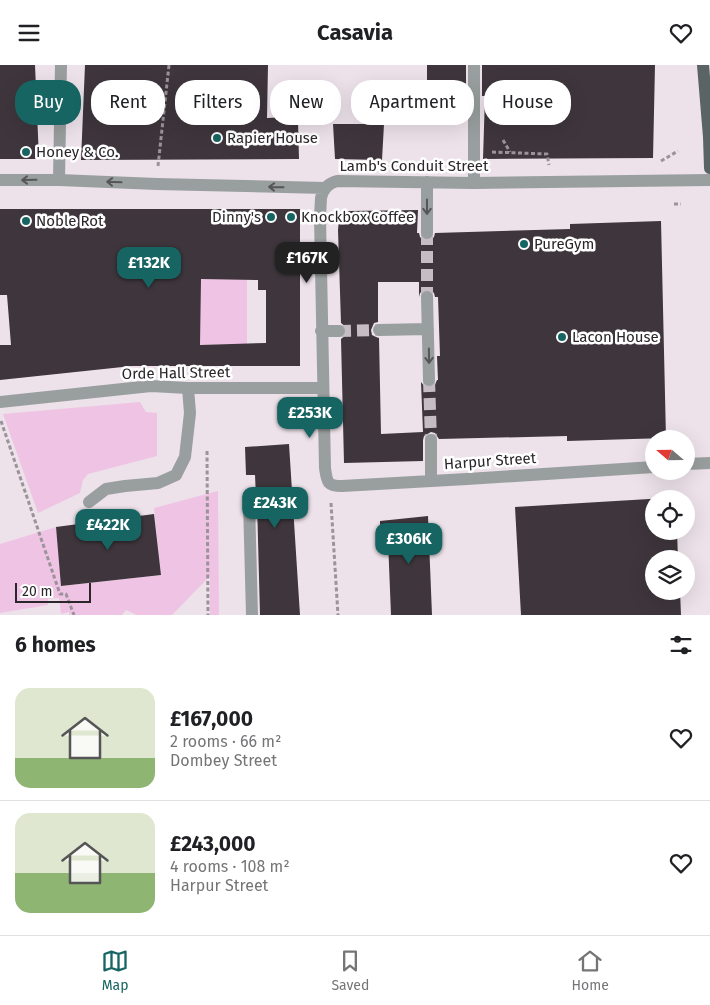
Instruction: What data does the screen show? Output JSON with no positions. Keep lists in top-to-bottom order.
{
  "streets": {
    "street": ["Lamb's Conduit Street", "Orde Hall Street", "Harpur Street"]
  },
  "one_way": ["Lamb's Conduit Street"],
  "places": [
    "Rapier House",
    "Honey & Co.",
    "Dinny's",
    "Knockbox Coffee",
    "Noble Rot",
    "PureGym",
    "Lacon House"
  ],
  "scale_bar": "20 m",
  "north": "left",
  "page": {
    "header": "Casavia",
    "chip": [
      "Buy",
      "Rent",
      "Filters",
      "New",
      "Apartment",
      "House"
    ],
    "price": [
      "£167K",
      "£132K",
      "£253K",
      "£243K",
      "£422K",
      "£306K"
    ],
    "scale": "20 m",
    "heading": "6 homes",
    "list": [
      {
        "name": "£167,000",
        "note": "2 rooms · 66 m² · Dombey Street"
      },
      {
        "name": "£243,000",
        "note": "4 rooms · 108 m² · Harpur Street"
      }
    ],
    "tabs": ["Map", "Saved", "Home"]
  }
}
